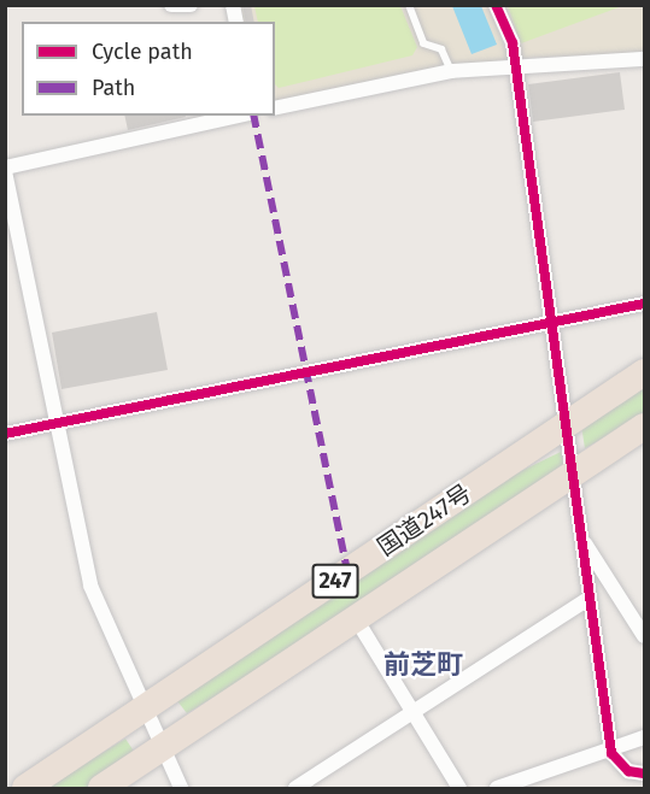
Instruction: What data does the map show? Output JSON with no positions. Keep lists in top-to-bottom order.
{
  "streets": {
    "highway": ["国道247号", "247"]
  },
  "districts": ["前芝町"],
  "legend": ["Cycle path", "Path"]
}
